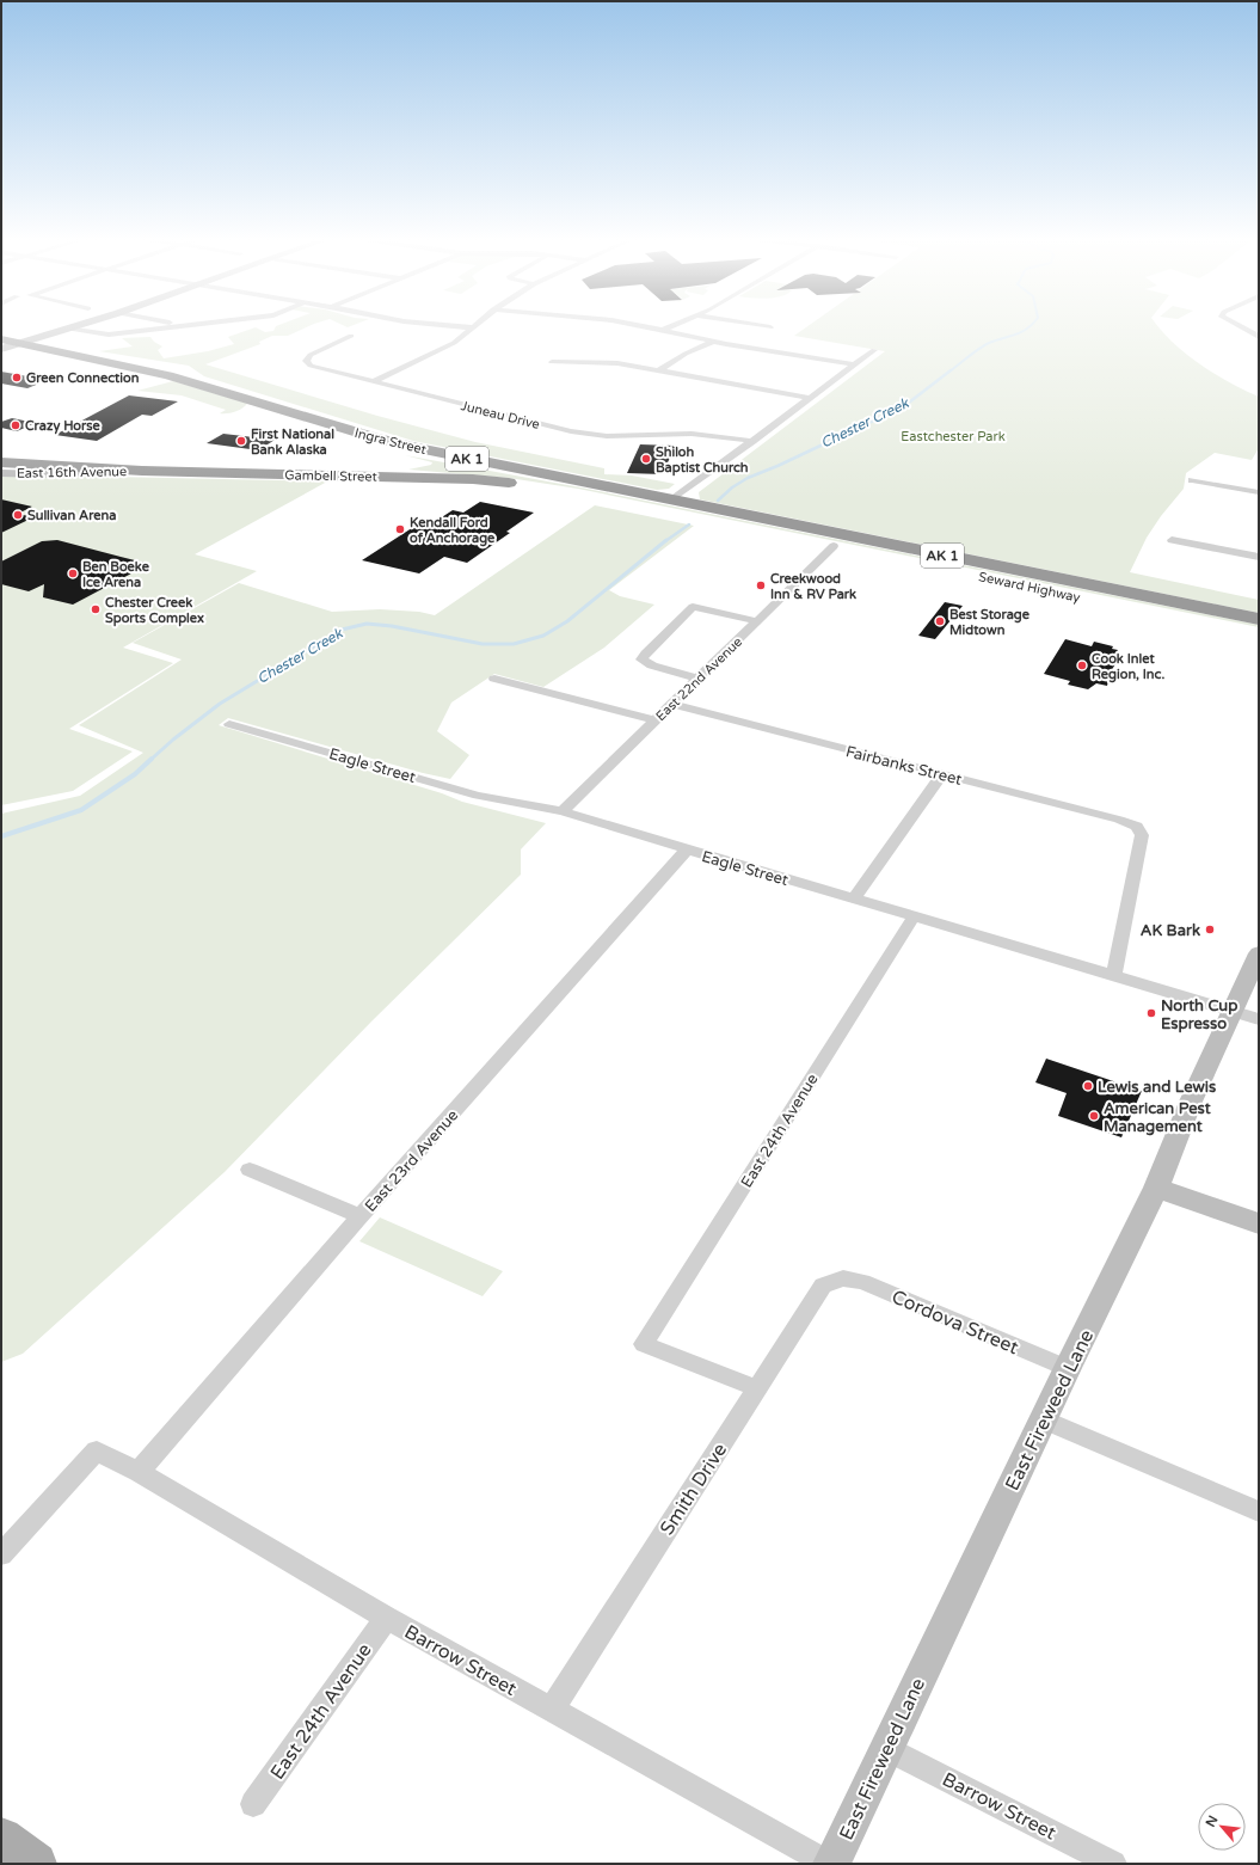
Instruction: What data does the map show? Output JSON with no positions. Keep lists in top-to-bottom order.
{
  "streets": {
    "highway": [
      "Ingra Street",
      "AK 1",
      "Gambell Street",
      "Seward Highway"
    ],
    "main road": ["East 16th Avenue", "East Fireweed Lane"],
    "street": [
      "Juneau Drive",
      "East 22nd Avenue",
      "Eagle Street",
      "Fairbanks Street",
      "East 24th Avenue",
      "East 23rd Avenue",
      "Cordova Street",
      "Smith Drive",
      "Barrow Street"
    ]
  },
  "crossings": [
    ["Ingra Street", "Gambell Street"],
    ["Ingra Street", "Seward Highway"],
    ["East 16th Avenue", "Gambell Street"],
    ["Gambell Street", "Seward Highway"],
    ["Seward Highway", "East 22nd Avenue"],
    ["East 22nd Avenue", "Eagle Street"],
    ["East 22nd Avenue", "Fairbanks Street"],
    ["Eagle Street", "Fairbanks Street"],
    ["Eagle Street", "East 24th Avenue"],
    ["Eagle Street", "East 23rd Avenue"],
    ["Eagle Street", "East Fireweed Lane"],
    ["East 24th Avenue", "Smith Drive"],
    ["East 24th Avenue", "Barrow Street"],
    ["East 23rd Avenue", "Barrow Street"],
    ["Cordova Street", "East Fireweed Lane"],
    ["Cordova Street", "Smith Drive"],
    ["East Fireweed Lane", "Barrow Street"],
    ["Smith Drive", "Barrow Street"]
  ],
  "water": ["Chester Creek"],
  "parks": ["Eastchester Park"],
  "places": [
    "Green Connection",
    "Crazy Horse",
    "First National Bank Alaska",
    "Shiloh Baptist Church",
    "Sullivan Arena",
    "Kendall Ford of Anchorage",
    "Ben Boeke Ice Arena",
    "Creekwood Inn & RV Park",
    "Chester Creek Sports Complex",
    "Best Storage Midtown",
    "Cook Inlet Region, Inc.",
    "AK Bark",
    "North Cup Espresso",
    "Lewis and Lewis",
    "American Pest Management"
  ],
  "north": "top left"
}
